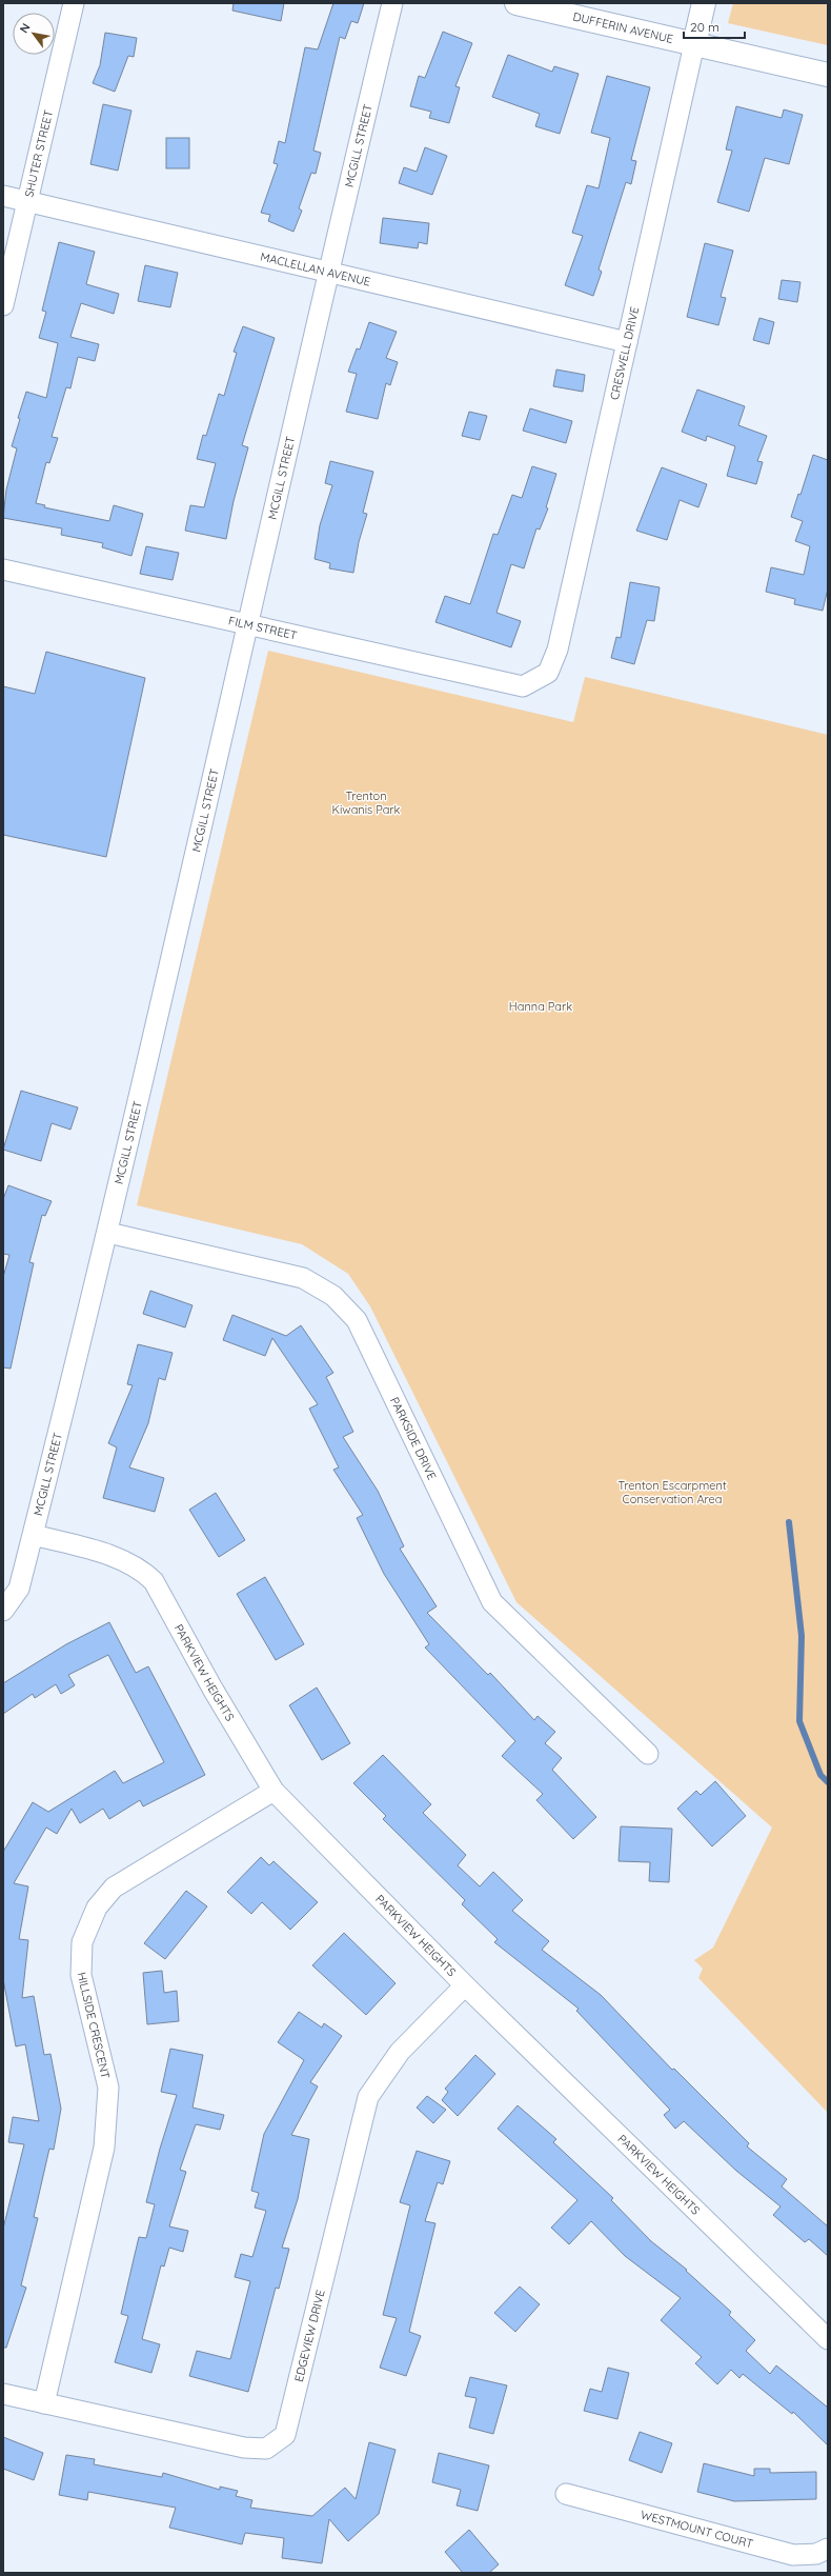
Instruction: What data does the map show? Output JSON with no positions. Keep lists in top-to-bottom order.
{
  "streets": {
    "main road": ["DUFFERIN AVENUE", "CRESWELL DRIVE"],
    "street": [
      "MCGILL STREET",
      "SHUTER STREET",
      "MACLELLAN AVENUE",
      "FILM STREET",
      "PARKSIDE DRIVE",
      "PARKVIEW HEIGHTS",
      "HILLSIDE CRESCENT",
      "EDGEVIEW DRIVE",
      "WESTMOUNT COURT"
    ]
  },
  "crossings": [
    ["DUFFERIN AVENUE", "CRESWELL DRIVE"],
    ["MCGILL STREET", "MACLELLAN AVENUE"],
    ["MCGILL STREET", "FILM STREET"],
    ["MCGILL STREET", "PARKSIDE DRIVE"],
    ["MCGILL STREET", "PARKVIEW HEIGHTS"],
    ["SHUTER STREET", "MACLELLAN AVENUE"],
    ["MACLELLAN AVENUE", "CRESWELL DRIVE"],
    ["CRESWELL DRIVE", "FILM STREET"],
    ["PARKVIEW HEIGHTS", "HILLSIDE CRESCENT"],
    ["PARKVIEW HEIGHTS", "EDGEVIEW DRIVE"],
    ["HILLSIDE CRESCENT", "EDGEVIEW DRIVE"]
  ],
  "parks": ["Trenton Kiwanis Park", "Hanna Park", "Trenton Escarpment Conservation Area"],
  "scale_bar": "20 m",
  "north": "top left"
}
